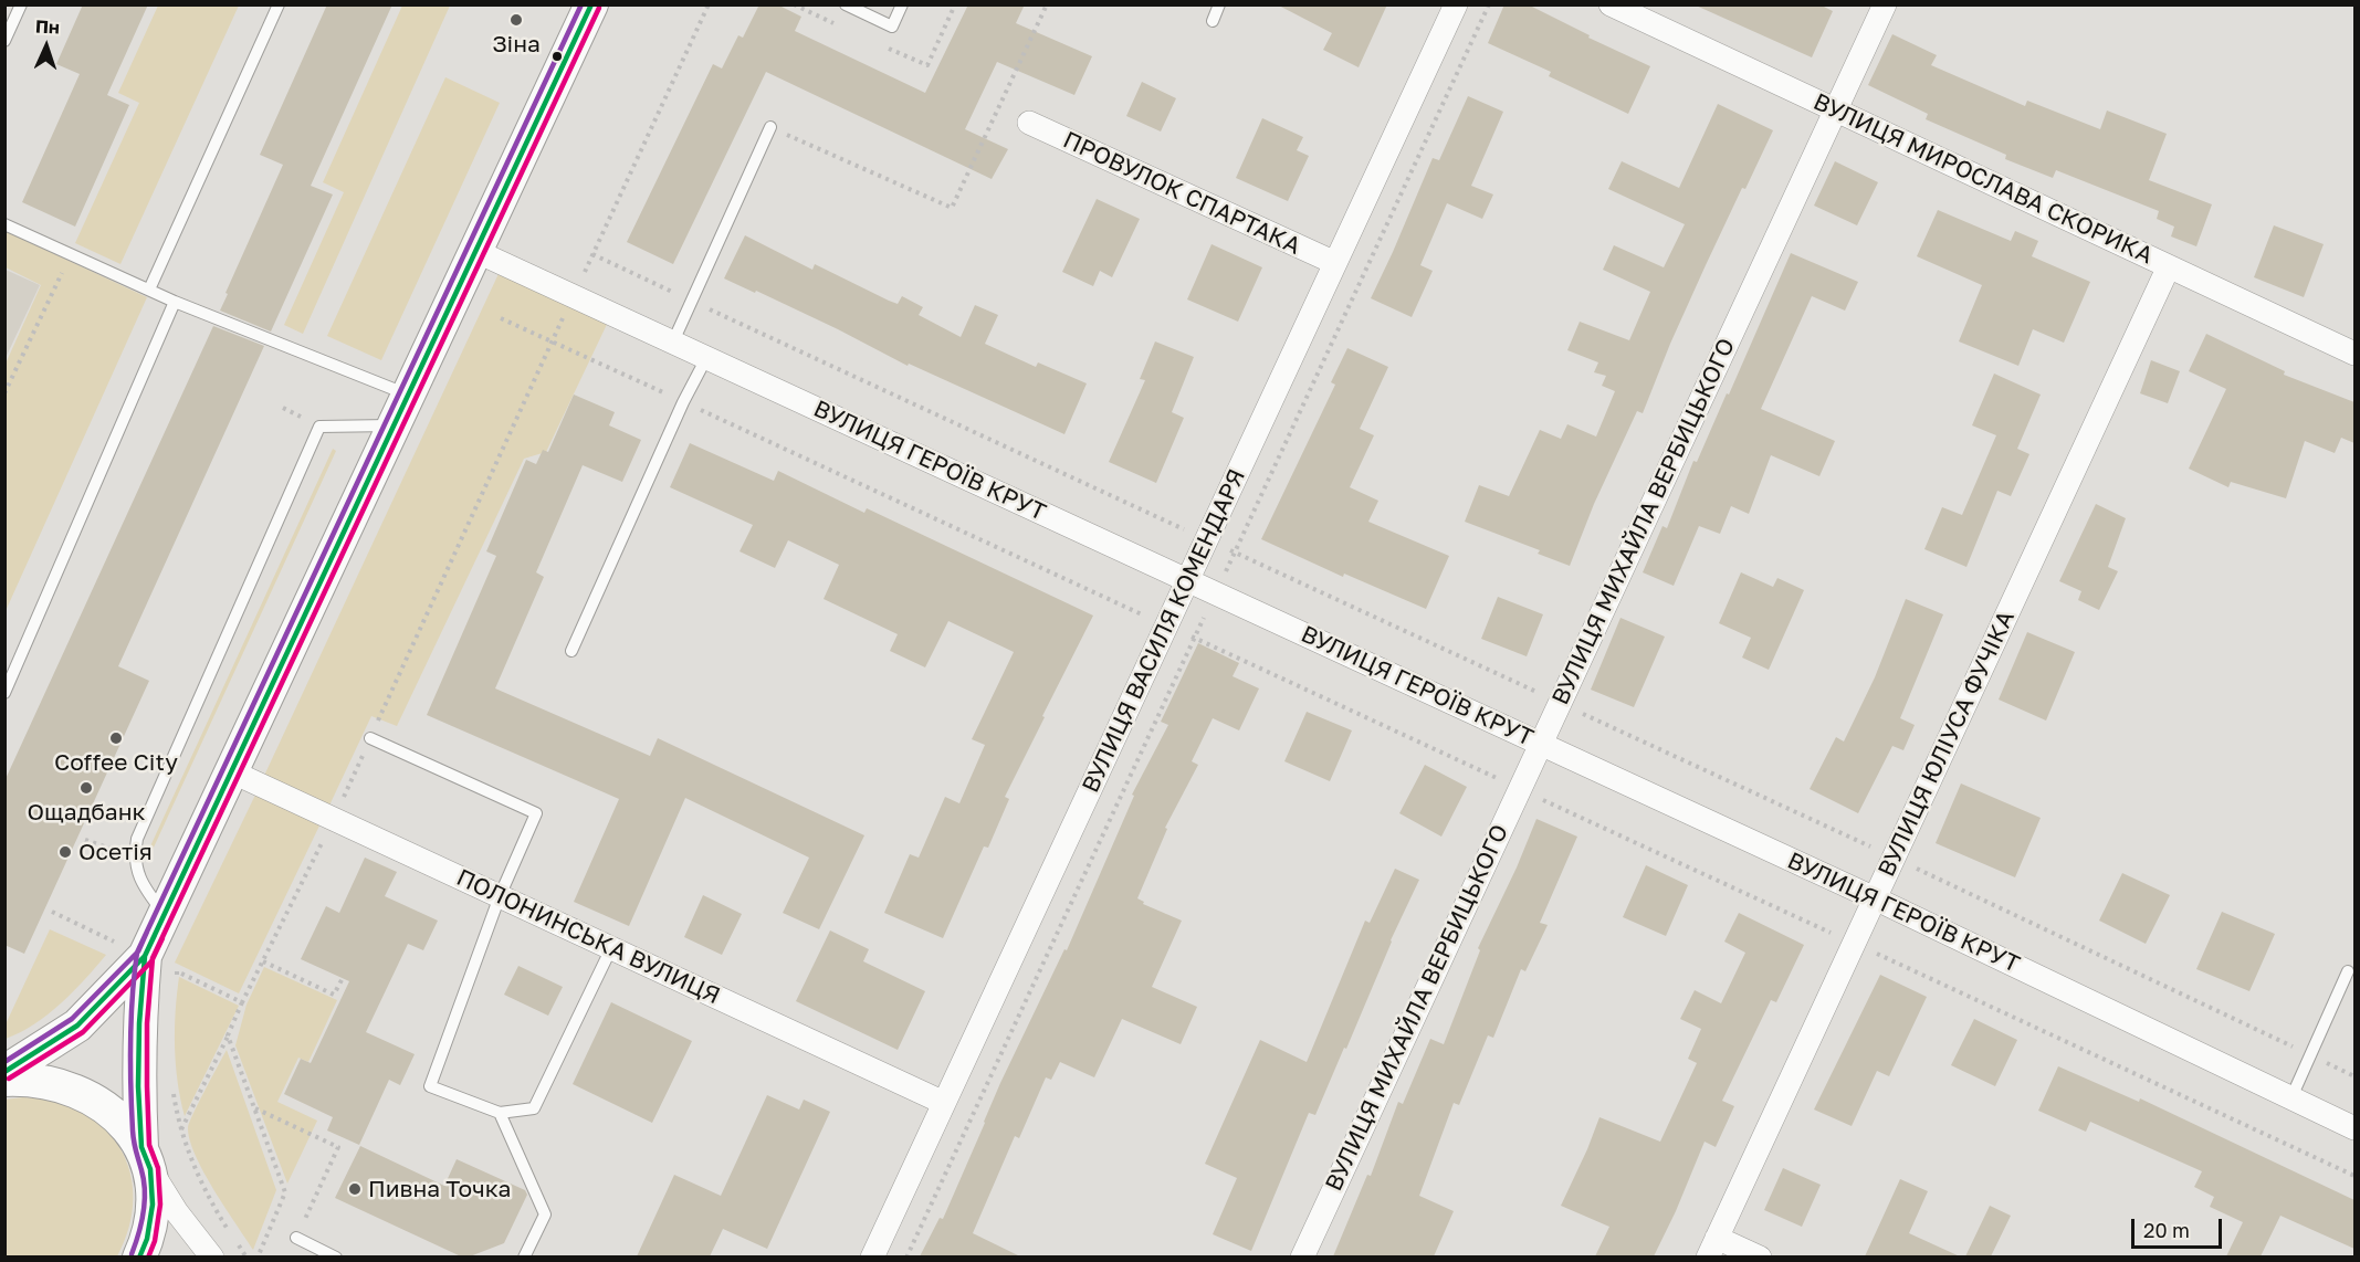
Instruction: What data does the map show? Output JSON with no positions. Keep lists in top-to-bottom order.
{
  "streets": {
    "street": [
      "ВУЛИЦЯ МИРОСЛАВА СКОРИКА",
      "ПРОВУЛОК СПАРТАКА",
      "ВУЛИЦЯ ГЕРОЇВ КРУТ",
      "ВУЛИЦЯ МИХАЙЛА ВЕРБИЦЬКОГО",
      "ВУЛИЦЯ ВАСИЛЯ КОМЕНДАРЯ",
      "ВУЛИЦЯ ЮЛІУСА ФУЧІКА",
      "ПОЛОНИНСЬКА ВУЛИЦЯ"
    ]
  },
  "crossings": [
    ["ВУЛИЦЯ МИРОСЛАВА СКОРИКА", "ВУЛИЦЯ МИХАЙЛА ВЕРБИЦЬКОГО"],
    ["ВУЛИЦЯ МИРОСЛАВА СКОРИКА", "ВУЛИЦЯ ЮЛІУСА ФУЧІКА"],
    ["ПРОВУЛОК СПАРТАКА", "ВУЛИЦЯ ВАСИЛЯ КОМЕНДАРЯ"],
    ["ВУЛИЦЯ ГЕРОЇВ КРУТ", "ВУЛИЦЯ МИХАЙЛА ВЕРБИЦЬКОГО"],
    ["ВУЛИЦЯ ГЕРОЇВ КРУТ", "ВУЛИЦЯ ВАСИЛЯ КОМЕНДАРЯ"],
    ["ВУЛИЦЯ ГЕРОЇВ КРУТ", "ВУЛИЦЯ ЮЛІУСА ФУЧІКА"],
    ["ВУЛИЦЯ ВАСИЛЯ КОМЕНДАРЯ", "ПОЛОНИНСЬКА ВУЛИЦЯ"]
  ],
  "places": [
    "Зіна",
    "Coffee City",
    "Ощадбанк",
    "Осетія",
    "Пивна Точка"
  ],
  "scale_bar": "20 m",
  "north": "top"
}
